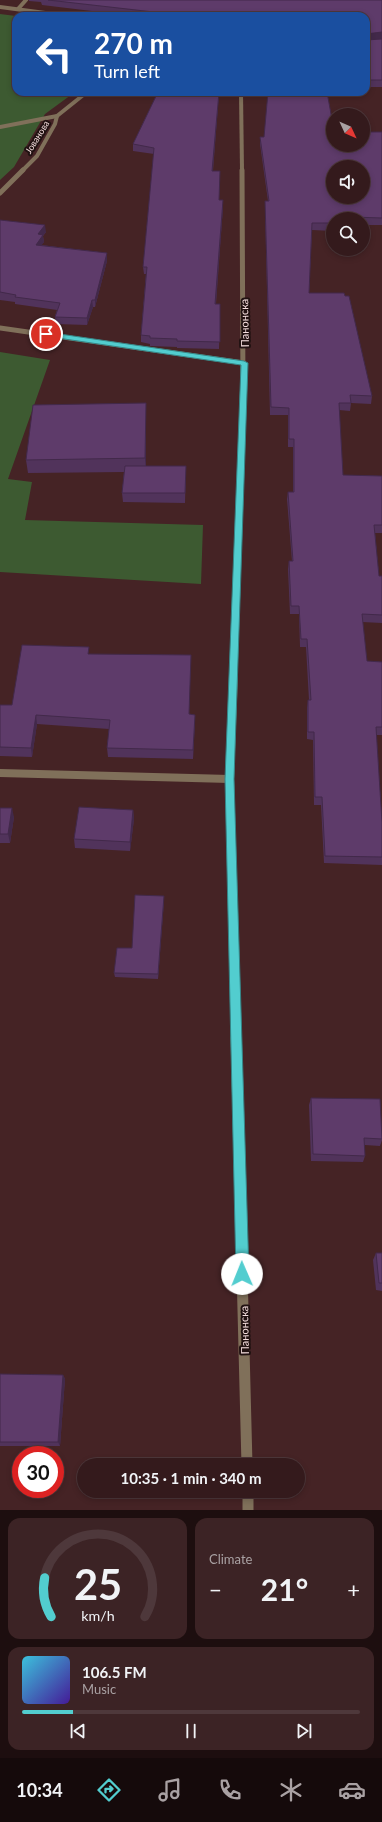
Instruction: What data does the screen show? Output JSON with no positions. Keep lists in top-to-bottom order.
{
  "streets": {
    "street": ["Јованова", "Панонска"]
  },
  "north": "bottom right",
  "page": {
    "turn": ["270 m", "Turn left"],
    "limit": "30",
    "trip": "10:35 · 1 min · 340 m",
    "tile": "Climate",
    "heat": ["−", "21°", "+"],
    "song": ["106.5 FM", "Music"],
    "tabs": "10:34",
    "gauge": ["25", "km/h"]
  }
}
